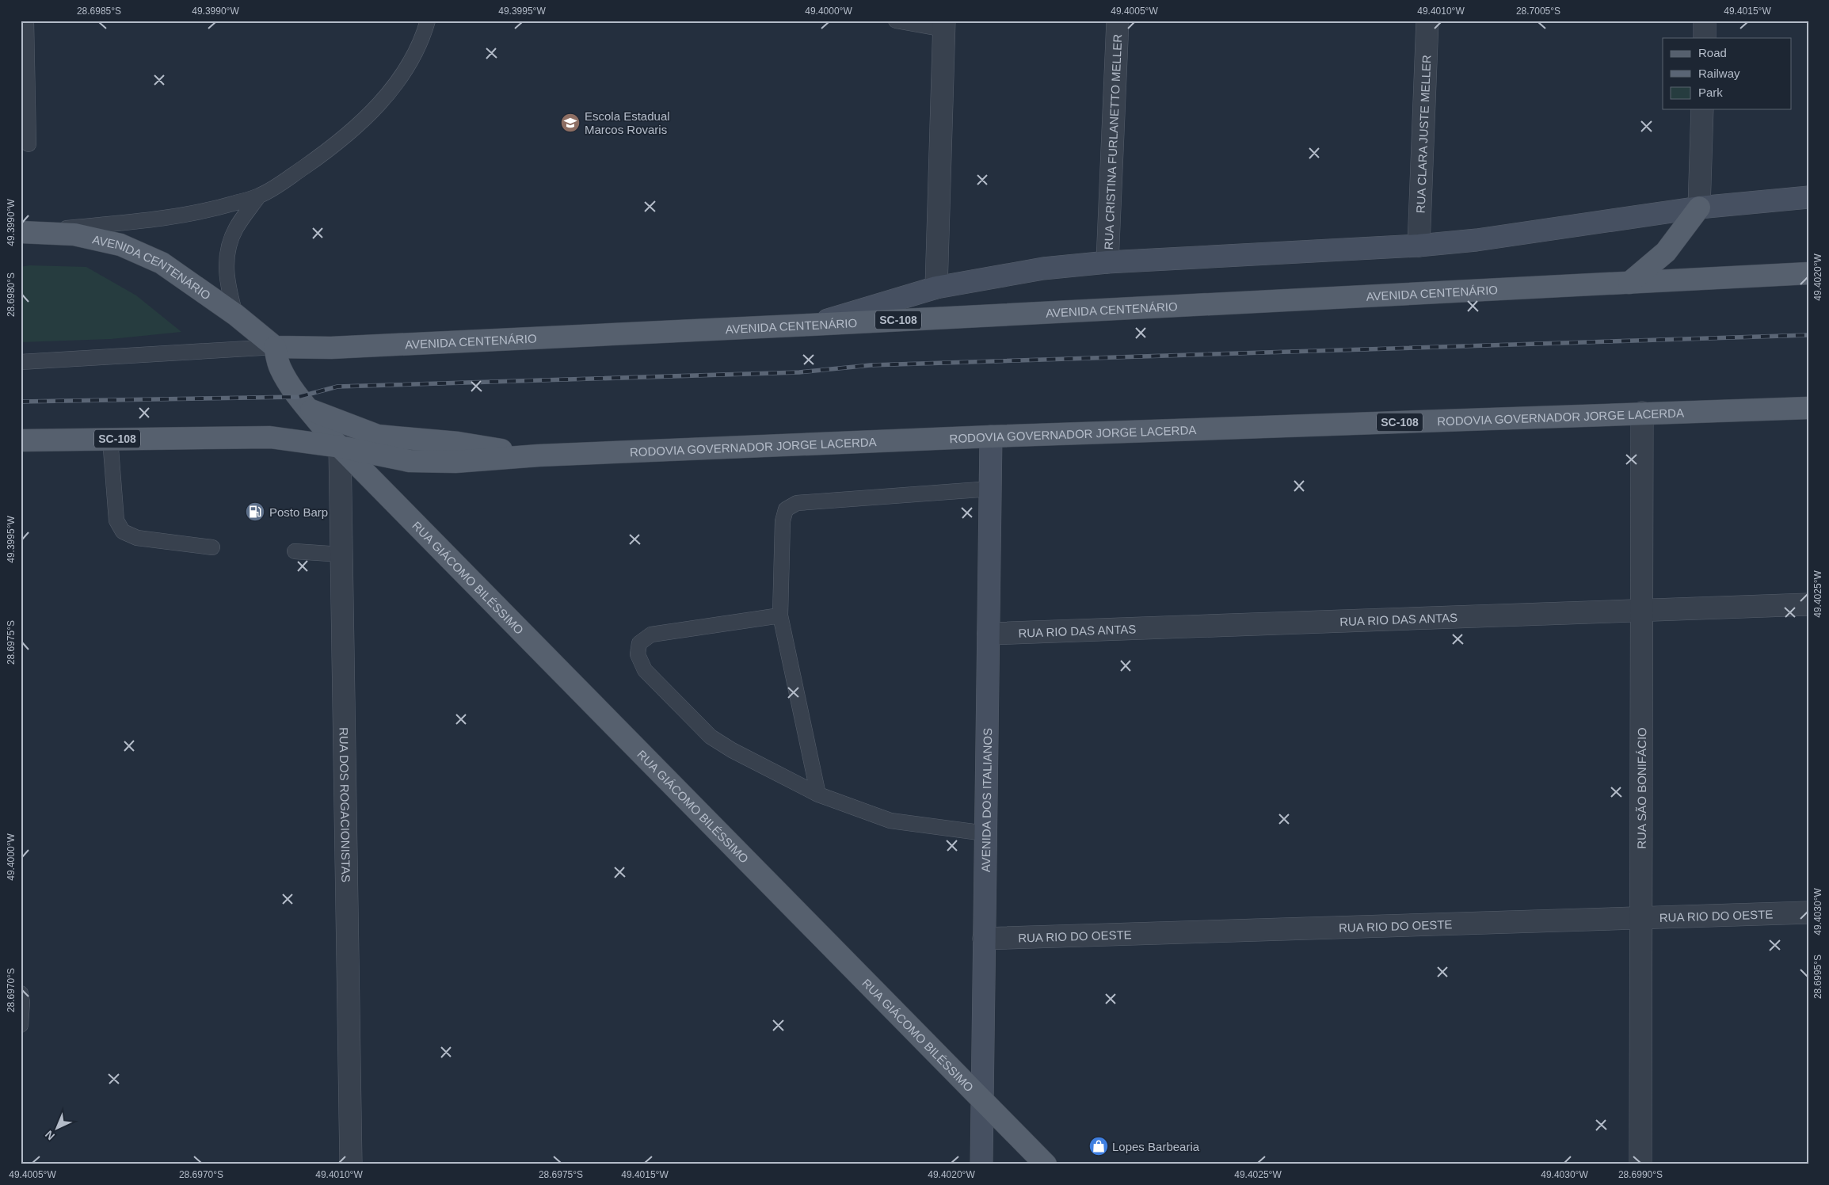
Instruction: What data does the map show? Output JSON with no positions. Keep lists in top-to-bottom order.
{
  "streets": {
    "main road": [
      "AVENIDA CENTENÁRIO",
      "SC-108",
      "RODOVIA GOVERNADOR JORGE LACERDA",
      "RUA GIÁCOMO BILÉSSIMO"
    ],
    "street": [
      "RUA CLARA JUSTE MELLER",
      "RUA CRISTINA FURLANETTO MELLER",
      "RUA RIO DAS ANTAS",
      "RUA SÃO BONIFÁCIO",
      "AVENIDA DOS ITALIANOS",
      "RUA DOS ROGACIONISTAS",
      "RUA RIO DO OESTE"
    ]
  },
  "crossings": [
    ["AVENIDA CENTENÁRIO", "RUA GIÁCOMO BILÉSSIMO"],
    ["SC-108", "RODOVIA GOVERNADOR JORGE LACERDA"],
    ["SC-108", "RUA GIÁCOMO BILÉSSIMO"],
    ["SC-108", "RUA DOS ROGACIONISTAS"],
    ["RODOVIA GOVERNADOR JORGE LACERDA", "RUA GIÁCOMO BILÉSSIMO"],
    ["RODOVIA GOVERNADOR JORGE LACERDA", "RUA SÃO BONIFÁCIO"],
    ["RODOVIA GOVERNADOR JORGE LACERDA", "AVENIDA DOS ITALIANOS"],
    ["RODOVIA GOVERNADOR JORGE LACERDA", "RUA DOS ROGACIONISTAS"],
    ["RUA GIÁCOMO BILÉSSIMO", "AVENIDA DOS ITALIANOS"],
    ["RUA GIÁCOMO BILÉSSIMO", "RUA DOS ROGACIONISTAS"],
    ["RUA RIO DAS ANTAS", "RUA SÃO BONIFÁCIO"],
    ["RUA RIO DAS ANTAS", "AVENIDA DOS ITALIANOS"],
    ["RUA SÃO BONIFÁCIO", "RUA RIO DO OESTE"],
    ["AVENIDA DOS ITALIANOS", "RUA RIO DO OESTE"]
  ],
  "places": {
    "school or university": ["Escola Estadual Marcos Rovaris"],
    "fuel station": ["Posto Barp"],
    "shop": ["Lopes Barbearia"]
  },
  "legend": ["Road", "Railway", "Park"],
  "north": "bottom left",
  "coordinates": [
    "28.6985°S",
    "49.3990°W",
    "49.3995°W",
    "49.4000°W",
    "49.4005°W",
    "49.4010°W",
    "28.7005°S",
    "49.4015°W",
    "49.4020°W",
    "28.6980°S",
    "49.4025°W",
    "28.6975°S",
    "49.4030°W",
    "28.6995°S",
    "28.6970°S",
    "28.6990°S"
  ]
}
